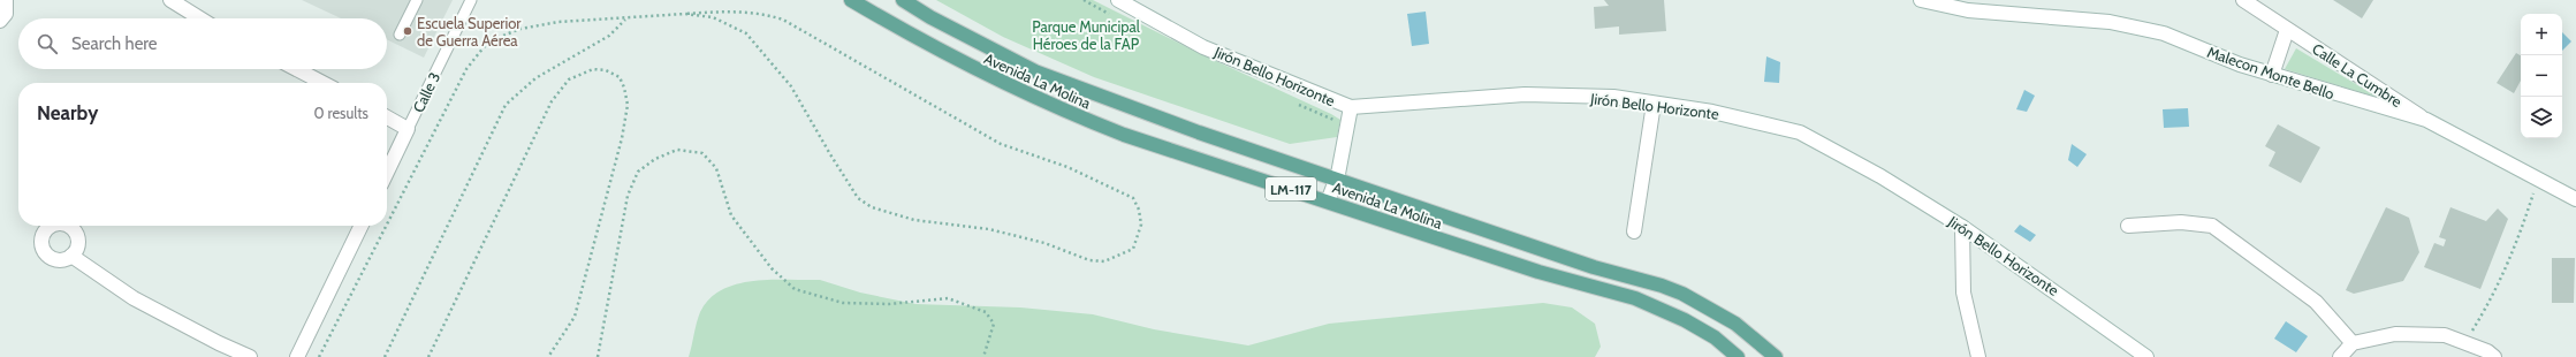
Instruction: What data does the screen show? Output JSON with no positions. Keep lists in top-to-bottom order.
{
  "streets": {
    "main road": ["Avenida La Molina", "LM-117"],
    "street": [
      "Malecon Monte Bello",
      "Calle La Cumbre",
      "Jirón Bello Horizonte",
      "Calle 3"
    ]
  },
  "crossings": [
    ["Malecon Monte Bello", "Calle La Cumbre"]
  ],
  "parks": ["Parque Municipal Héroes de la FAP"],
  "places": ["Escuela Superior de Guerra Aérea"],
  "page": {
    "map_buttons": ["+", "−"],
    "search": "Search here",
    "heading": ["Nearby", "0 results"]
  }
}
